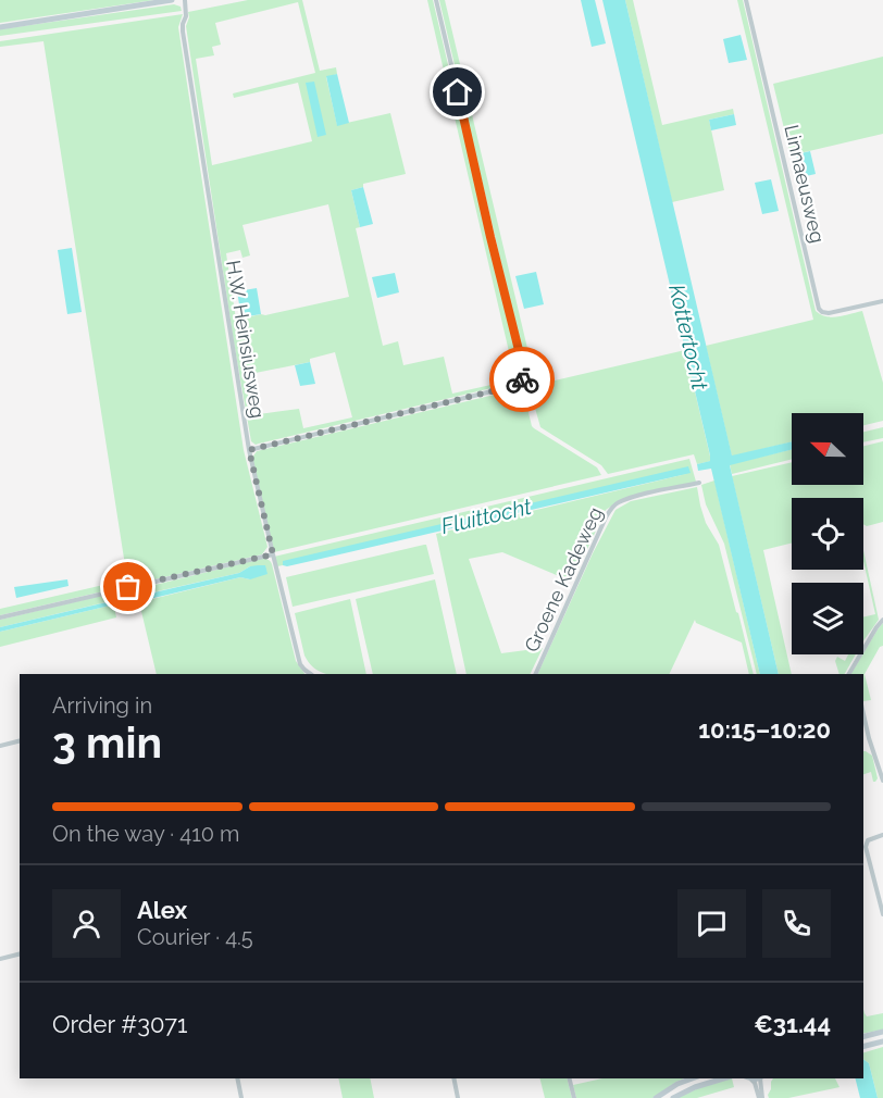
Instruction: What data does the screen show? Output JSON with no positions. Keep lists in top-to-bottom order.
{
  "streets": {
    "street": ["Linnaeusweg", "H.W. Heinsiusweg", "Groene Kadeweg"]
  },
  "water": ["Kottertocht", "Fluittocht"],
  "north": "left",
  "page": {
    "heading": ["3 min", "Arriving in", "10:15–10:20"],
    "panel": [
      "Alex",
      "Courier · 4.5",
      "Order #3071",
      "€31.44"
    ],
    "bar": "On the way · 410 m"
  }
}
